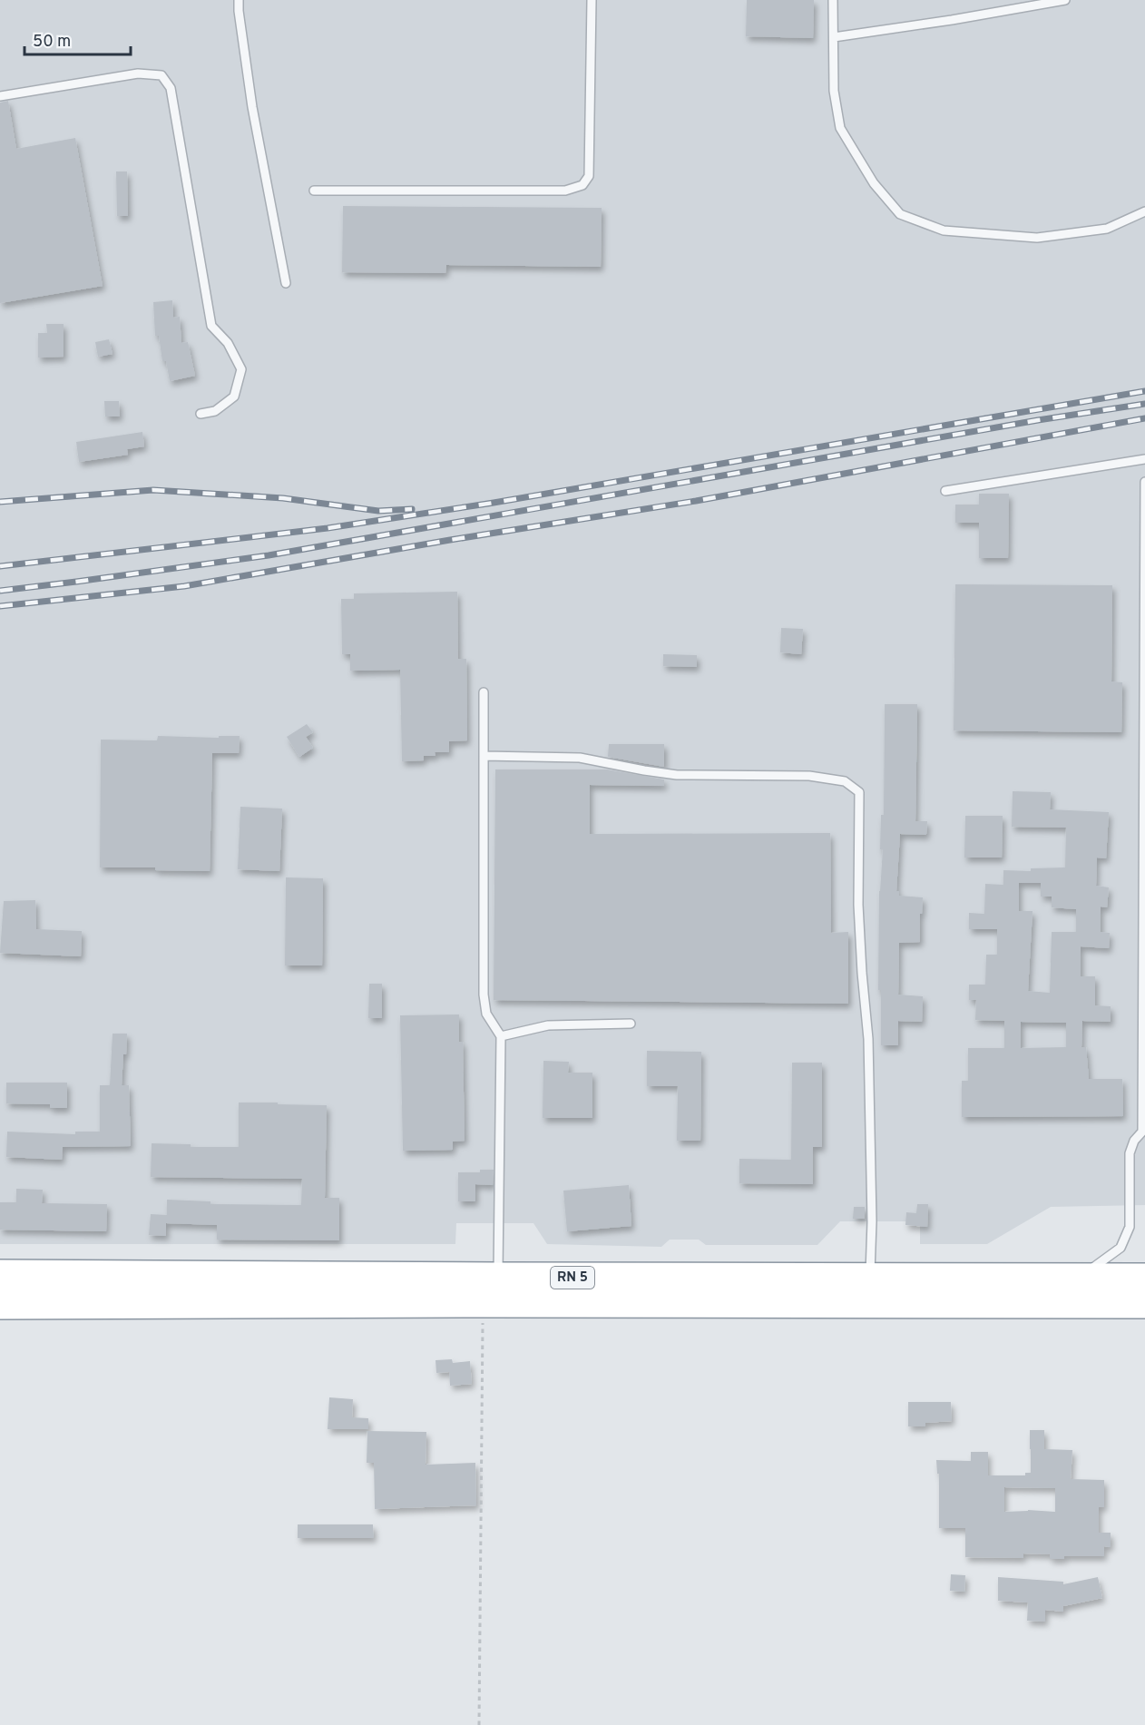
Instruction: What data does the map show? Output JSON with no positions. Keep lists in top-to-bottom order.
{
  "streets": {
    "highway": ["RN 5"]
  },
  "scale_bar": "50 m"
}
